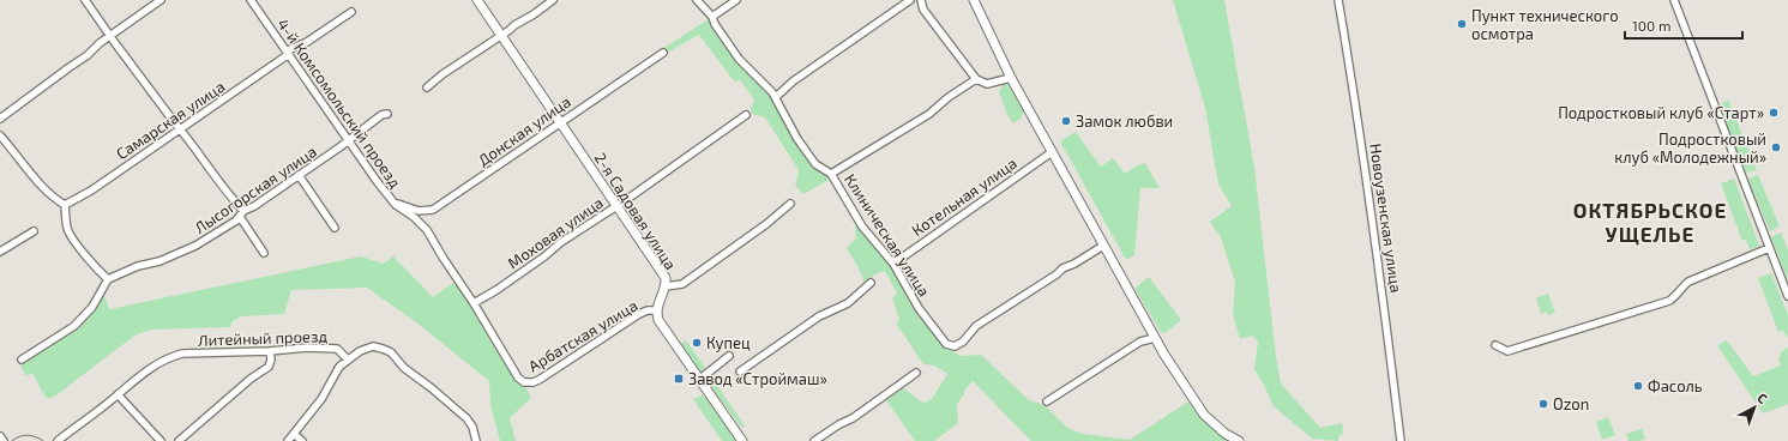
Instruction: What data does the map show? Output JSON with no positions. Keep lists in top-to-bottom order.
{
  "streets": {
    "street": [
      "4-й Комсомольский проезд",
      "Самарская улица",
      "Донская улица",
      "Лысогорская улица",
      "Котельная улица",
      "2-я Садовая улица",
      "Новоузенская улица",
      "Моховая улица",
      "Клиническая улица",
      "Арбатская улица",
      "Литейный проезд"
    ]
  },
  "crossings": [
    ["4-й Комсомольский проезд", "Самарская улица"],
    ["4-й Комсомольский проезд", "Донская улица"],
    ["4-й Комсомольский проезд", "Лысогорская улица"],
    ["4-й Комсомольский проезд", "Моховая улица"],
    ["4-й Комсомольский проезд", "Арбатская улица"],
    ["Донская улица", "2-я Садовая улица"],
    ["Котельная улица", "Клиническая улица"],
    ["2-я Садовая улица", "Моховая улица"],
    ["2-я Садовая улица", "Арбатская улица"]
  ],
  "districts": ["ОКТЯБРЬСКОЕ УЩЕЛЬЕ"],
  "places": {
    "other": [
      "Пункт технического осмотра",
      "Подростковый клуб «Старт»",
      "Замок любви",
      "Подростковый клуб «Молодежный»",
      "Купец",
      "Фасоль",
      "Ozon"
    ],
    "transit": ["Завод «Строймаш»"]
  },
  "scale_bar": "100 m",
  "north": "top right"
}
